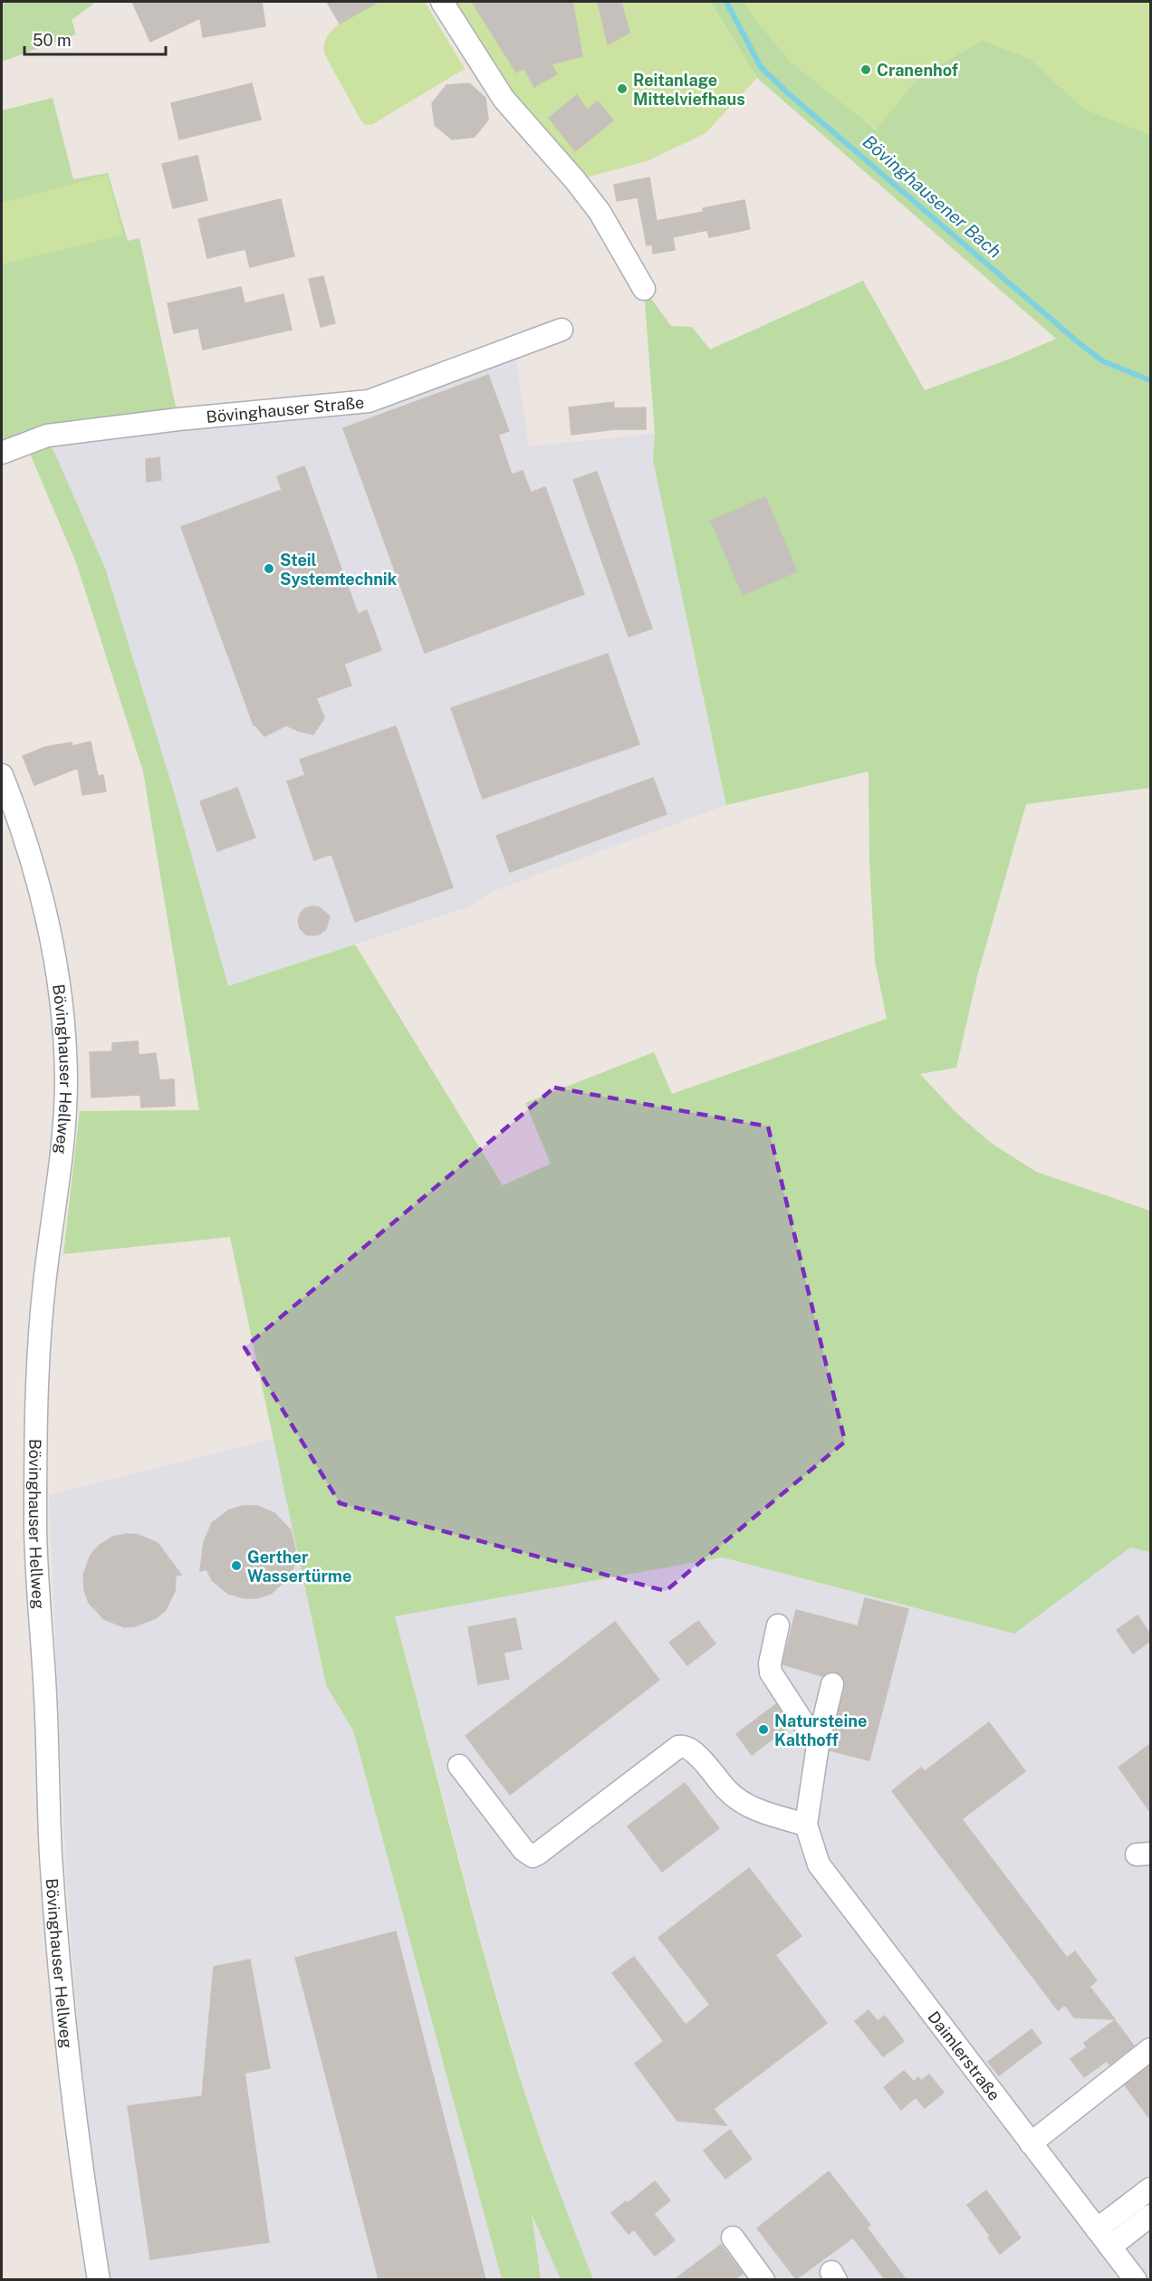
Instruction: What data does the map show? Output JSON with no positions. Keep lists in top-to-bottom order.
{
  "streets": {
    "street": ["Bövinghauser Straße", "Bövinghauser Hellweg", "Daimlerstraße"]
  },
  "water": ["Bövinghausener Bach"],
  "places": [
    "Cranenhof",
    "Reitanlage Mittelviefhaus",
    "Steil Systemtechnik",
    "Gerther Wassertürme",
    "Natursteine Kalthoff"
  ],
  "scale_bar": "50 m"
}
